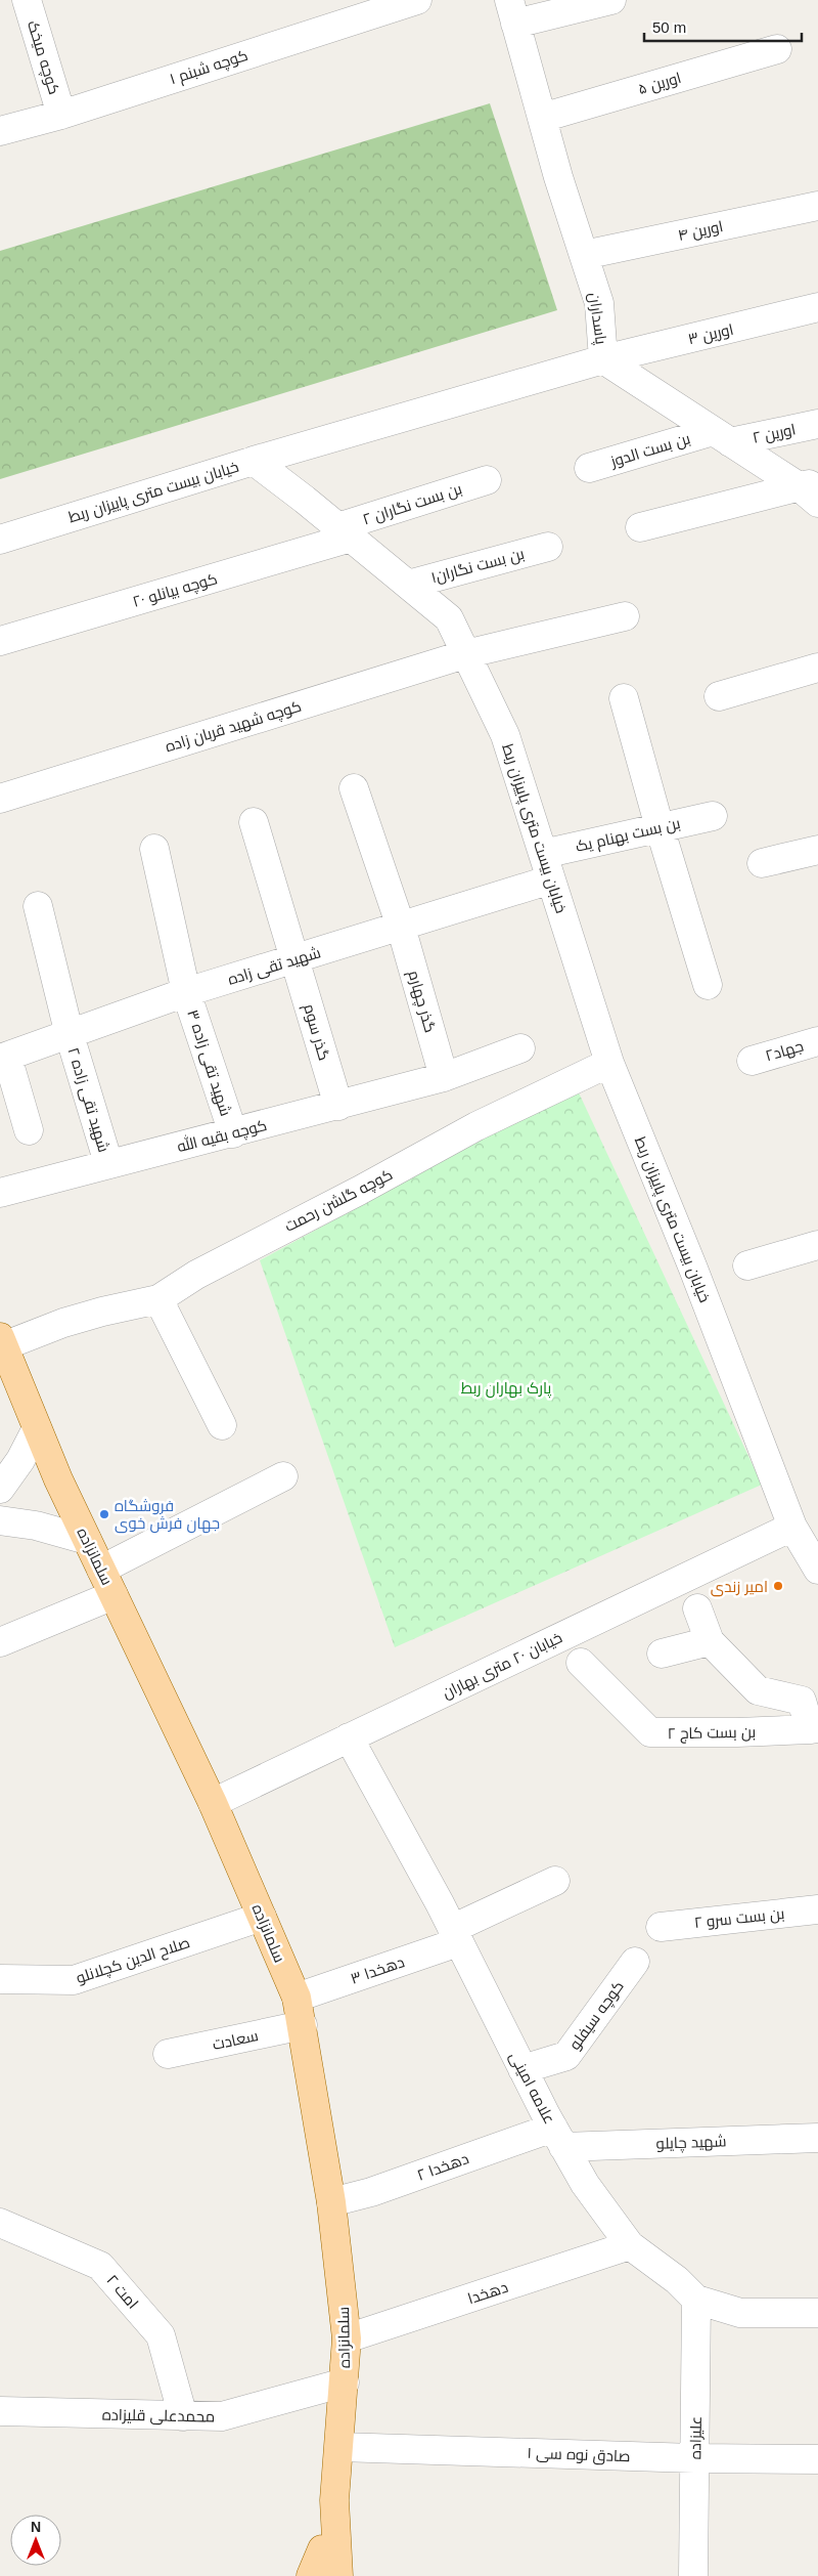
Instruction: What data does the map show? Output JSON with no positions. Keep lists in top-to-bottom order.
{
  "streets": {
    "main road": ["سلمانزاده"],
    "street": [
      "کوچه میخک",
      "کوچه شبنم ۱",
      "اورین ۵",
      "اورین ۴",
      "پاسداران",
      "اورین ۳",
      "اورین ۲",
      "بن بست الدوز",
      "خیابان بیست متری پاییزان ربط",
      "بن بست نگاران ۲",
      "بن بست نگاران۱",
      "کوچه بیانلو ۲۰",
      "کوچه شهید قربان زاده",
      "بن بست بهنام یک",
      "شهید تقی زاده",
      "گذر چهارم",
      "گذر سوم",
      "جهاد۲",
      "شهید تقی زاده ۳",
      "شهید تقی زاده ۲",
      "کوچه بقیه الله",
      "کوچه گلشن رحمت",
      "خیابان ۲۰ متری بهاران",
      "بن بست کاج ۲",
      "بن بست سرو ۲",
      "صلاح الدین کچلانلو",
      "دهخدا ۳",
      "کوچه سیفلو",
      "سعادت",
      "علامه امینی",
      "شهید چایلو",
      "دهخدا ۲",
      "امت ۲",
      "دهخدا",
      "محمدعلی قلیزاده",
      "علیزاده",
      "صادق نوه سی ۱"
    ]
  },
  "crossings": [
    ["کوچه میخک", "کوچه شبنم ۱"],
    ["اورین ۵", "پاسداران"],
    ["اورین ۴", "پاسداران"],
    ["پاسداران", "اورین ۳"],
    ["پاسداران", "اورین ۲"],
    ["پاسداران", "بن بست الدوز"],
    ["اورین ۳", "خیابان بیست متری پاییزان ربط"],
    ["اورین ۲", "بن بست الدوز"],
    ["خیابان بیست متری پاییزان ربط", "بن بست نگاران ۲"],
    ["خیابان بیست متری پاییزان ربط", "بن بست نگاران۱"],
    ["خیابان بیست متری پاییزان ربط", "کوچه بیانلو ۲۰"],
    ["خیابان بیست متری پاییزان ربط", "کوچه شهید قربان زاده"],
    ["خیابان بیست متری پاییزان ربط", "بن بست بهنام یک"],
    ["خیابان بیست متری پاییزان ربط", "شهید تقی زاده"],
    ["خیابان بیست متری پاییزان ربط", "کوچه گلشن رحمت"],
    ["خیابان بیست متری پاییزان ربط", "خیابان ۲۰ متری بهاران"],
    ["بن بست نگاران ۲", "کوچه بیانلو ۲۰"],
    ["بن بست بهنام یک", "شهید تقی زاده"],
    ["شهید تقی زاده", "گذر چهارم"],
    ["شهید تقی زاده", "گذر سوم"],
    ["شهید تقی زاده", "شهید تقی زاده ۳"],
    ["شهید تقی زاده", "شهید تقی زاده ۲"],
    ["گذر چهارم", "کوچه بقیه الله"],
    ["گذر سوم", "کوچه بقیه الله"],
    ["شهید تقی زاده ۳", "کوچه بقیه الله"],
    ["شهید تقی زاده ۲", "کوچه بقیه الله"],
    ["کوچه گلشن رحمت", "سلمانزاده"],
    ["سلمانزاده", "خیابان ۲۰ متری بهاران"],
    ["سلمانزاده", "صلاح الدین کچلانلو"],
    ["سلمانزاده", "دهخدا ۳"],
    ["سلمانزاده", "سعادت"],
    ["سلمانزاده", "دهخدا ۲"],
    ["سلمانزاده", "دهخدا"],
    ["سلمانزاده", "محمدعلی قلیزاده"],
    ["سلمانزاده", "صادق نوه سی ۱"],
    ["خیابان ۲۰ متری بهاران", "علامه امینی"],
    ["دهخدا ۳", "علامه امینی"],
    ["کوچه سیفلو", "علامه امینی"],
    ["علامه امینی", "شهید چایلو"],
    ["علامه امینی", "دهخدا ۲"],
    ["علامه امینی", "دهخدا"],
    ["علامه امینی", "علیزاده"],
    ["شهید چایلو", "دهخدا ۲"],
    ["امت ۲", "محمدعلی قلیزاده"],
    ["علیزاده", "صادق نوه سی ۱"]
  ],
  "parks": ["پارک بهاران ربط"],
  "places": ["فروشگاه جهان فرش خوی", "امیر زندی"],
  "scale_bar": "50 m",
  "north": "top"
}
